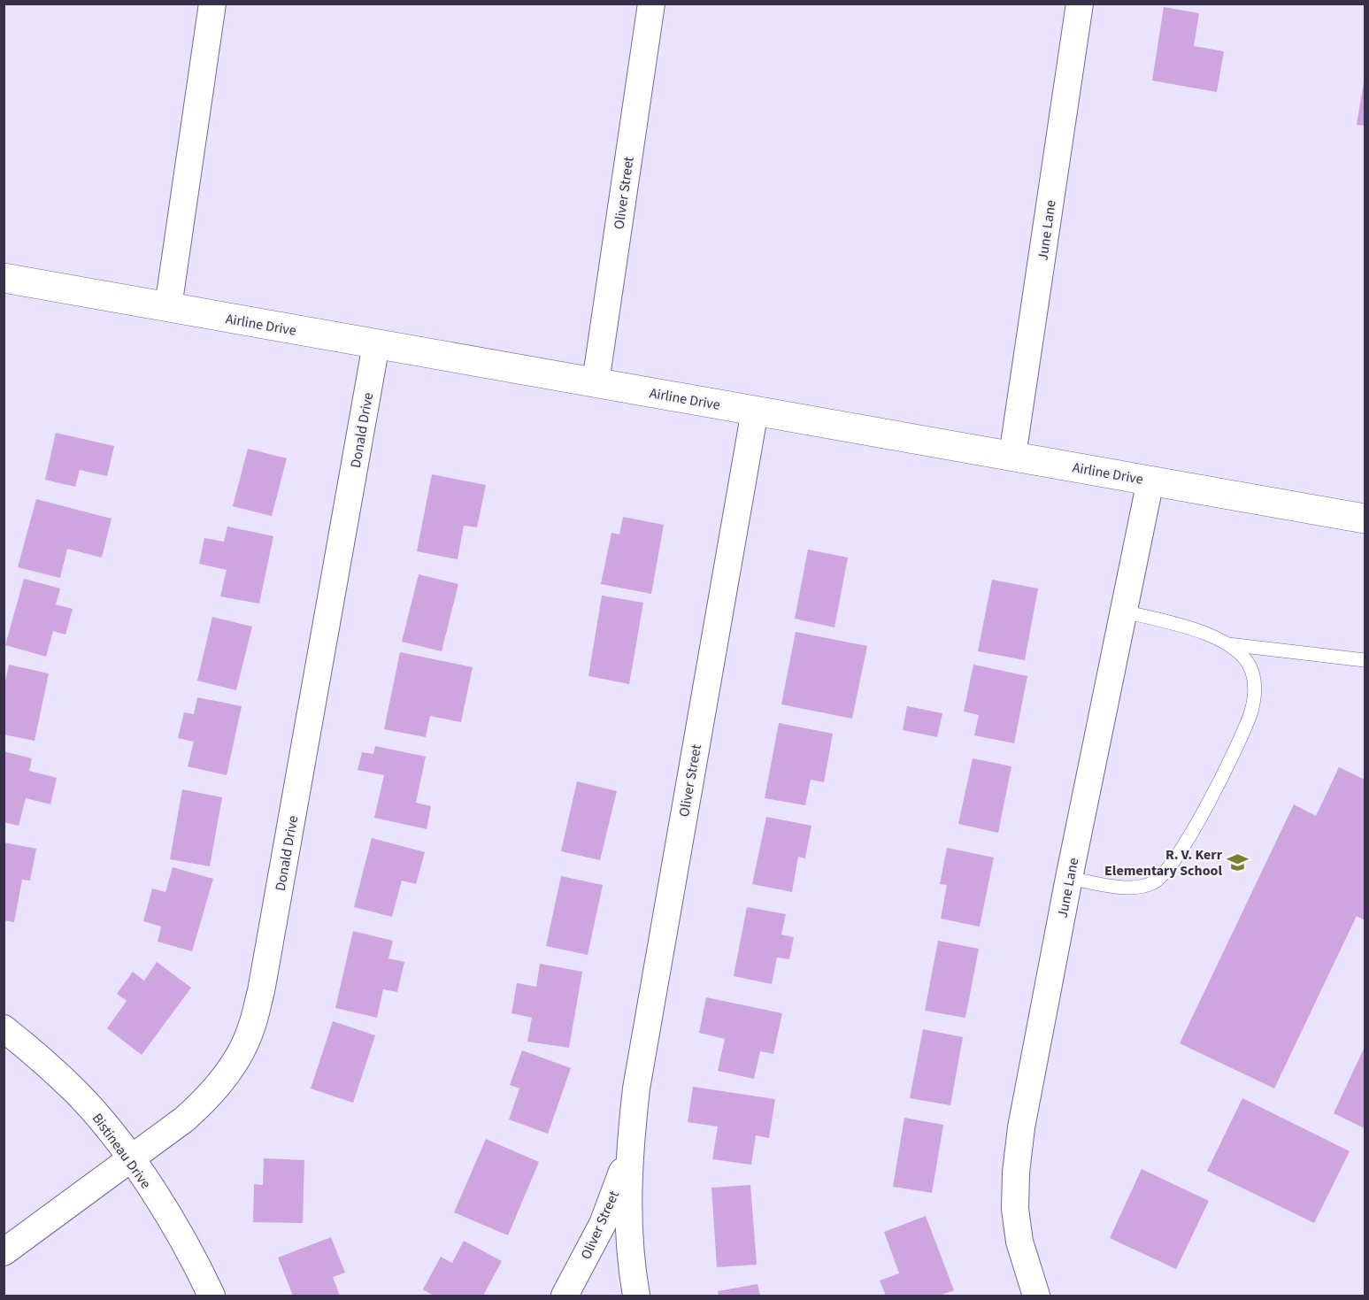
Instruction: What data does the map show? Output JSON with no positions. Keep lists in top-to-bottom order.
{
  "streets": {
    "main road": ["Airline Drive"],
    "street": [
      "Oliver Street",
      "June Lane",
      "Donald Drive",
      "Bistineau Drive"
    ]
  },
  "crossings": [
    ["Oliver Street", "Airline Drive"],
    ["June Lane", "Airline Drive"],
    ["Airline Drive", "Donald Drive"],
    ["Donald Drive", "Bistineau Drive"]
  ],
  "places": {
    "school or university": ["R. V. Kerr Elementary School"]
  }
}
